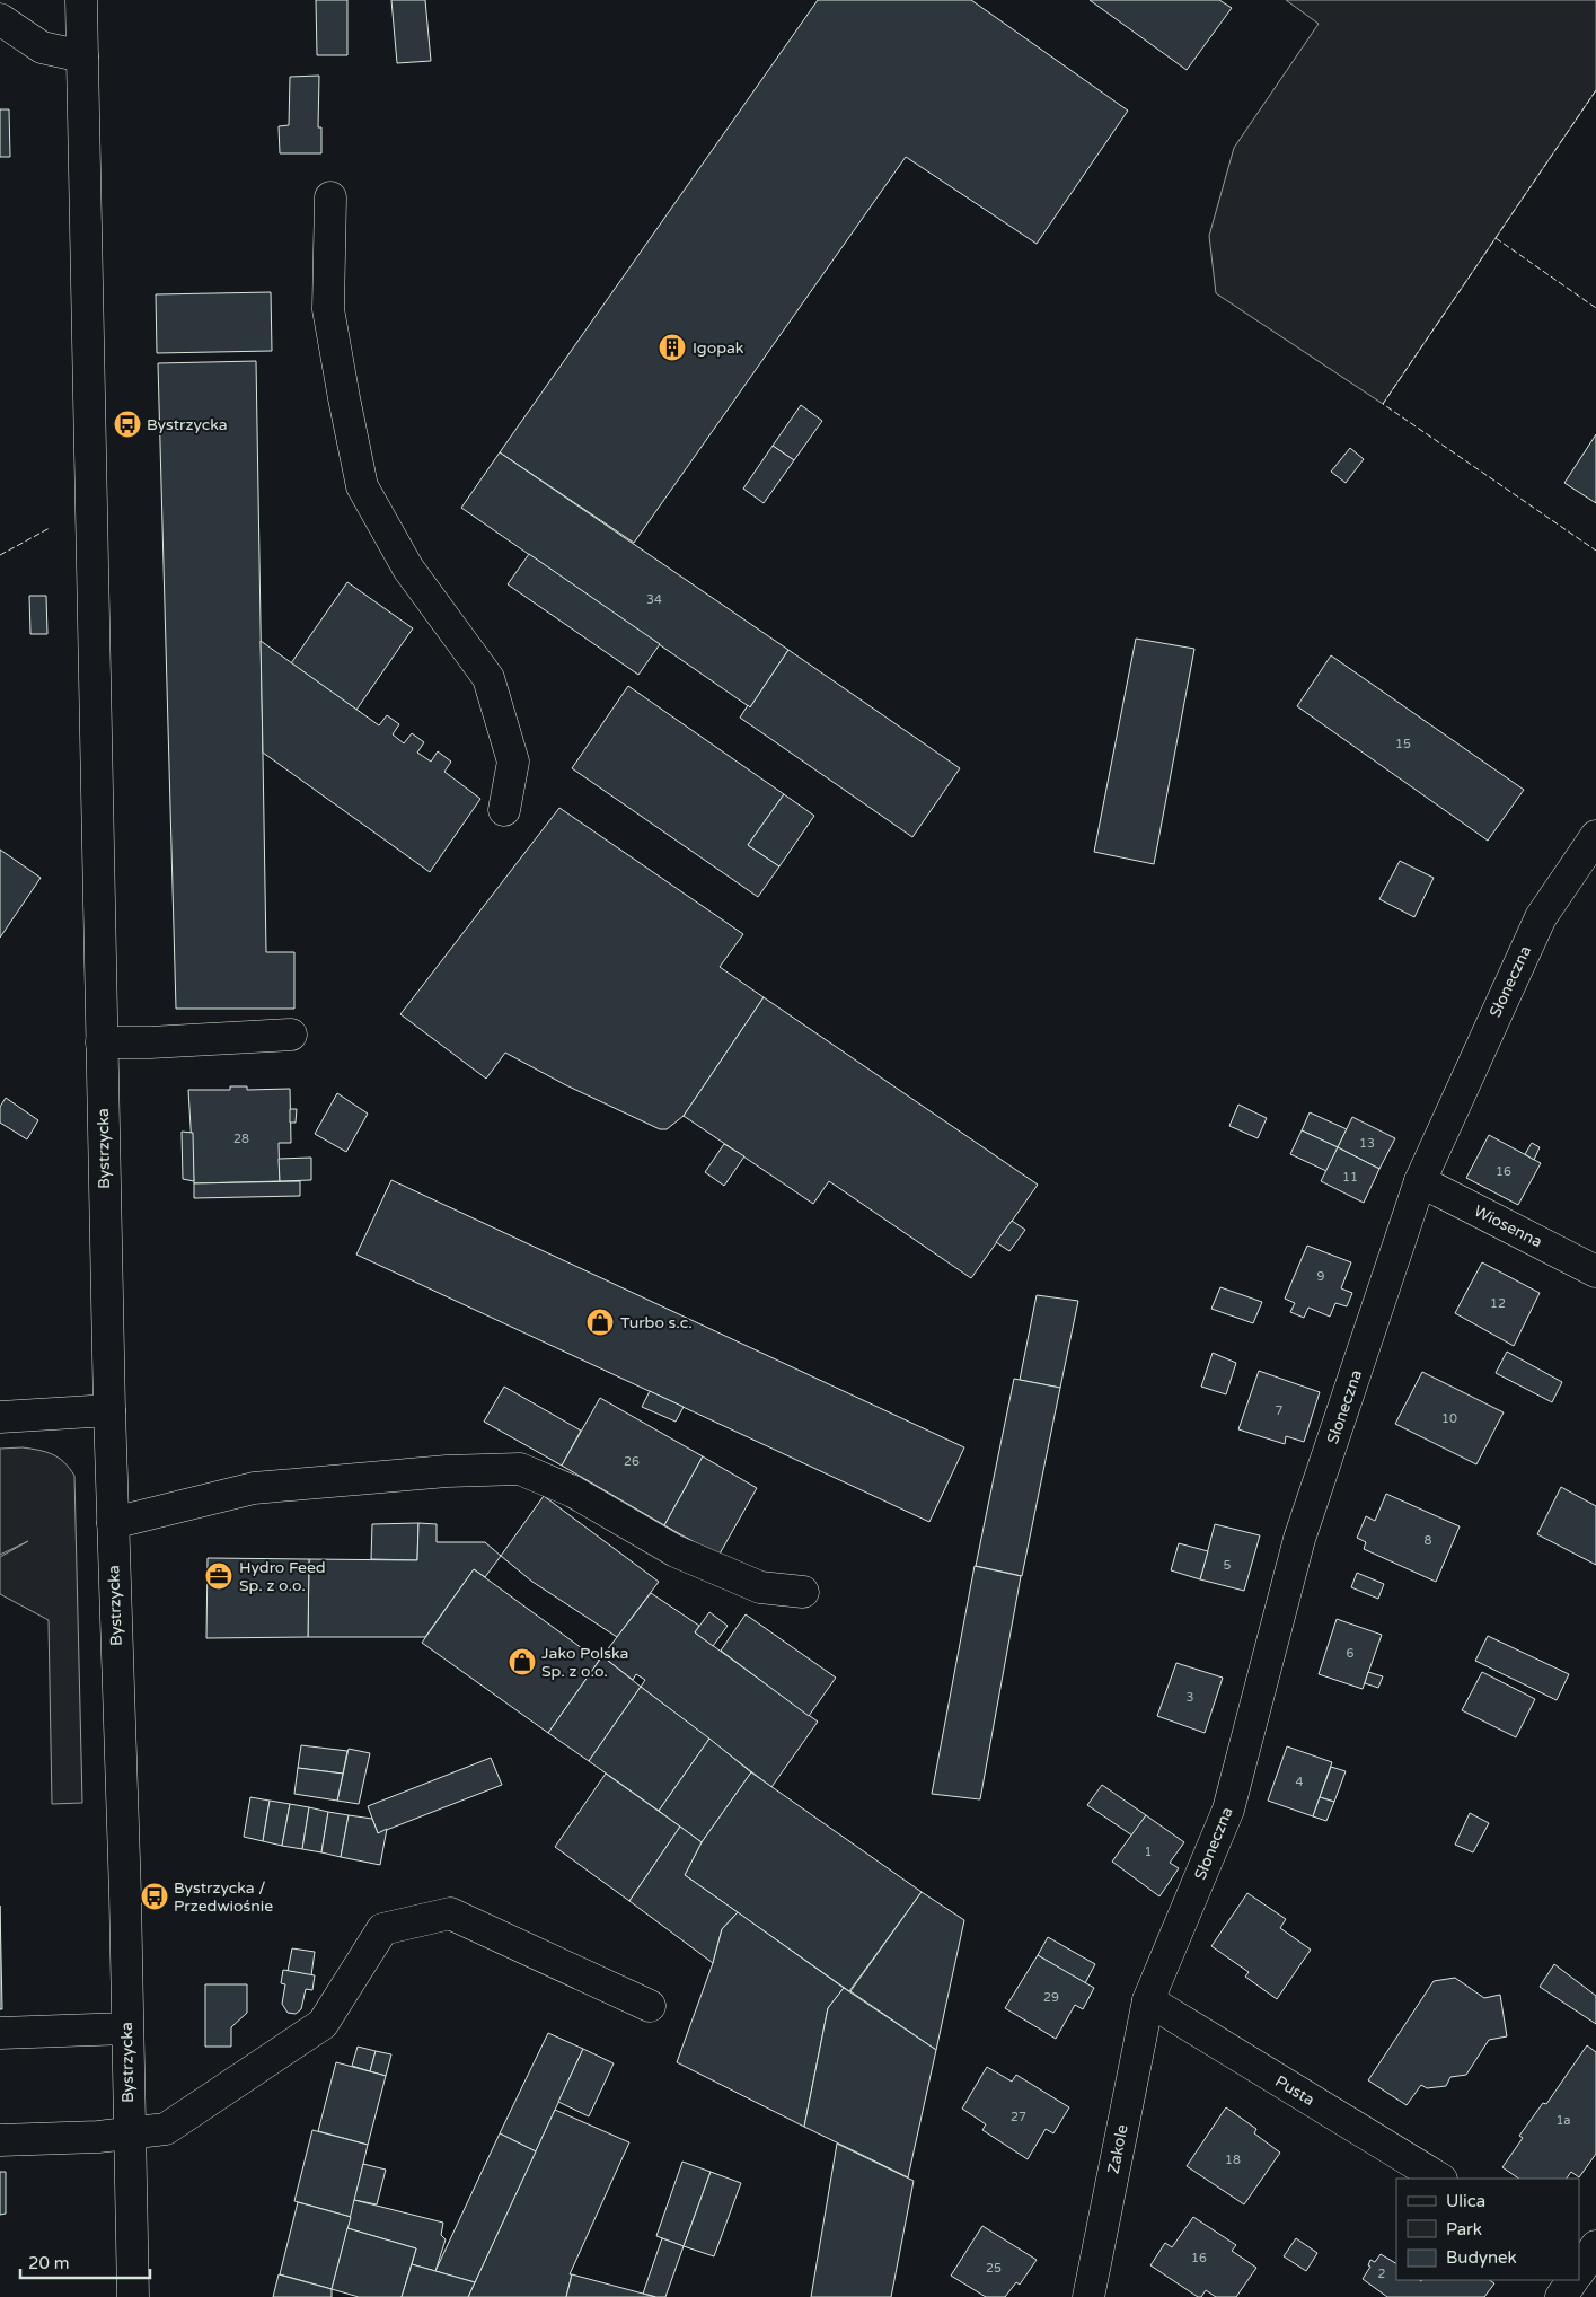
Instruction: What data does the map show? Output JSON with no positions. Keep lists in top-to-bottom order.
{
  "streets": {
    "street": [
      "Słoneczna",
      "Bystrzycka",
      "Wiosenna",
      "Pusta",
      "Zakole"
    ]
  },
  "crossings": [
    ["Słoneczna", "Wiosenna"],
    ["Słoneczna", "Pusta"],
    ["Słoneczna", "Zakole"],
    ["Pusta", "Zakole"]
  ],
  "places": {
    "building": ["Igopak"],
    "bus stop": ["Bystrzycka", "Bystrzycka / Przedwiośnie"],
    "shop": ["Turbo s.c.", "Jako Polska Sp. z o.o."],
    "office": ["Hydro Feed Sp. z o.o."]
  },
  "house_numbers": [
    "34",
    "15",
    "28",
    "13",
    "16",
    "11",
    "9",
    "12",
    "7",
    "10",
    "26",
    "8",
    "5",
    "6",
    "3",
    "4",
    "1",
    "29",
    "27",
    "1a",
    "18",
    "16",
    "25",
    "2"
  ],
  "legend": ["Ulica", "Park", "Budynek"],
  "scale_bar": "20 m"
}
